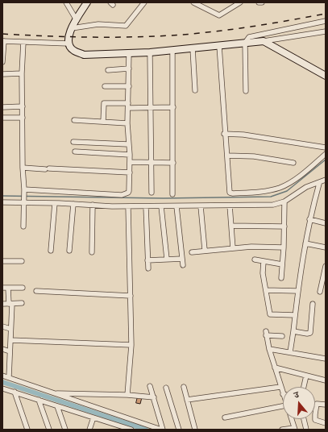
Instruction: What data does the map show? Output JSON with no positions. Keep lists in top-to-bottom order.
{
  "north": "top"
}
